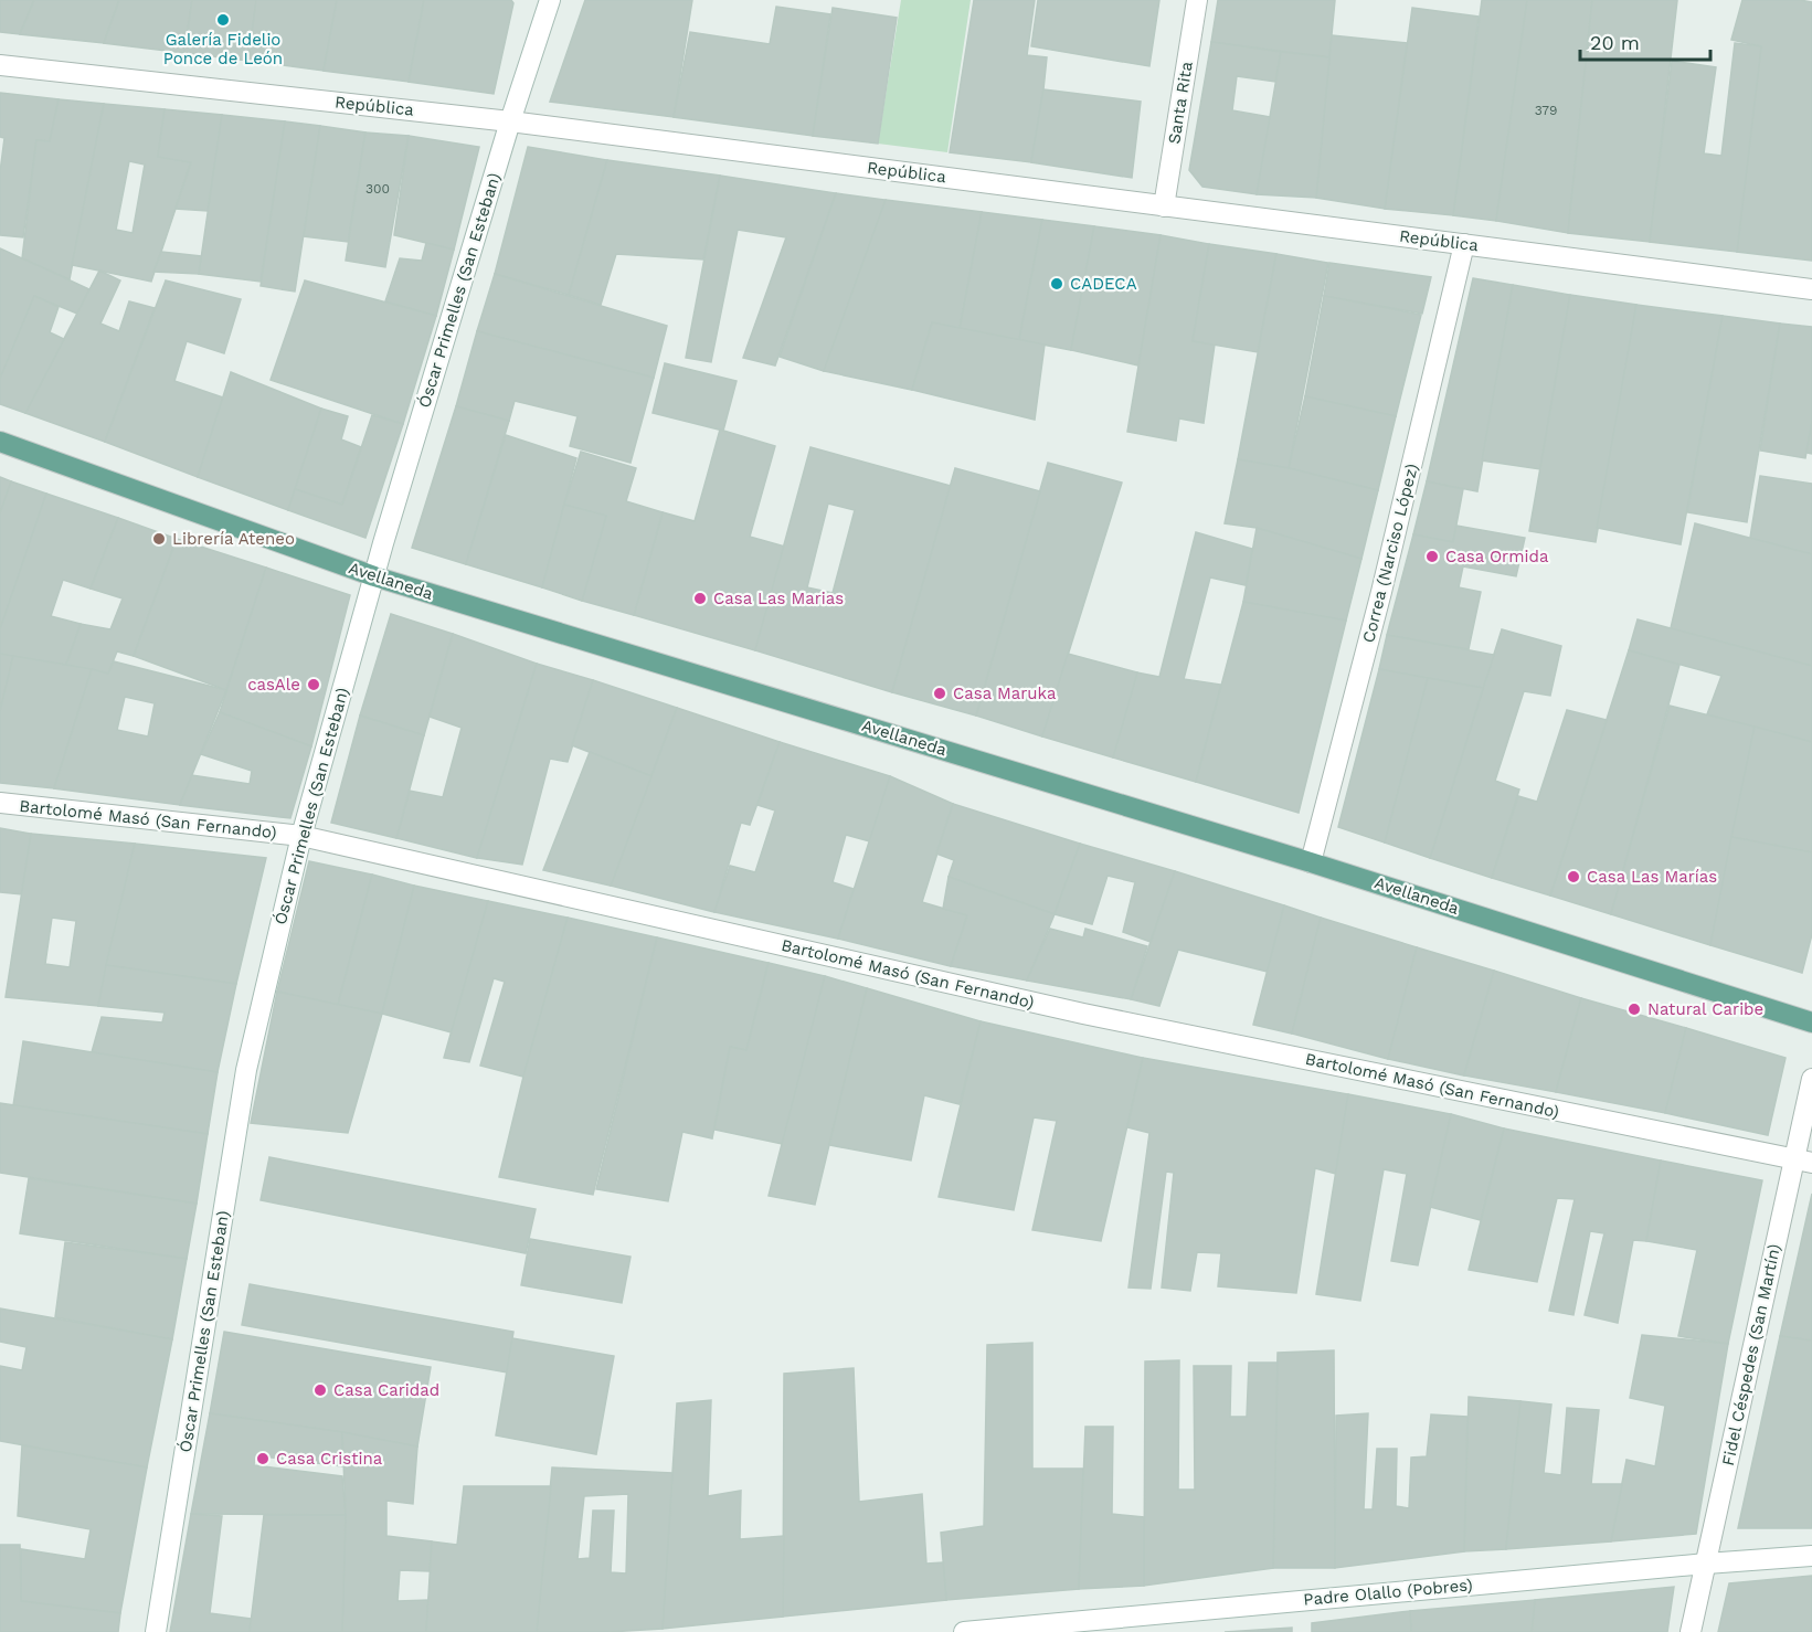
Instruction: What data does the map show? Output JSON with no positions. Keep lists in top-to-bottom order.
{
  "streets": {
    "main road": ["Avellaneda"],
    "street": [
      "Santa Rita",
      "República",
      "Óscar Primelles (San Esteban)",
      "Correa (Narciso López)",
      "Bartolomé Masó (San Fernando)",
      "Fidel Céspedes (San Martín)",
      "Padre Olallo (Pobres)"
    ]
  },
  "crossings": [
    ["Santa Rita", "República"],
    ["República", "Óscar Primelles (San Esteban)"],
    ["República", "Correa (Narciso López)"],
    ["Óscar Primelles (San Esteban)", "Avellaneda"],
    ["Óscar Primelles (San Esteban)", "Bartolomé Masó (San Fernando)"],
    ["Correa (Narciso López)", "Avellaneda"],
    ["Bartolomé Masó (San Fernando)", "Fidel Céspedes (San Martín)"],
    ["Fidel Céspedes (San Martín)", "Padre Olallo (Pobres)"]
  ],
  "places": [
    "Galería Fidelio Ponce de León",
    "CADECA",
    "Librería Ateneo",
    "Casa Ormida",
    "Casa Las Marias",
    "casAle",
    "Casa Maruka",
    "Casa Las Marías",
    "Natural Caribe",
    "Casa Caridad",
    "Casa Cristina"
  ],
  "house_numbers": ["379", "300"],
  "scale_bar": "20 m"
}
